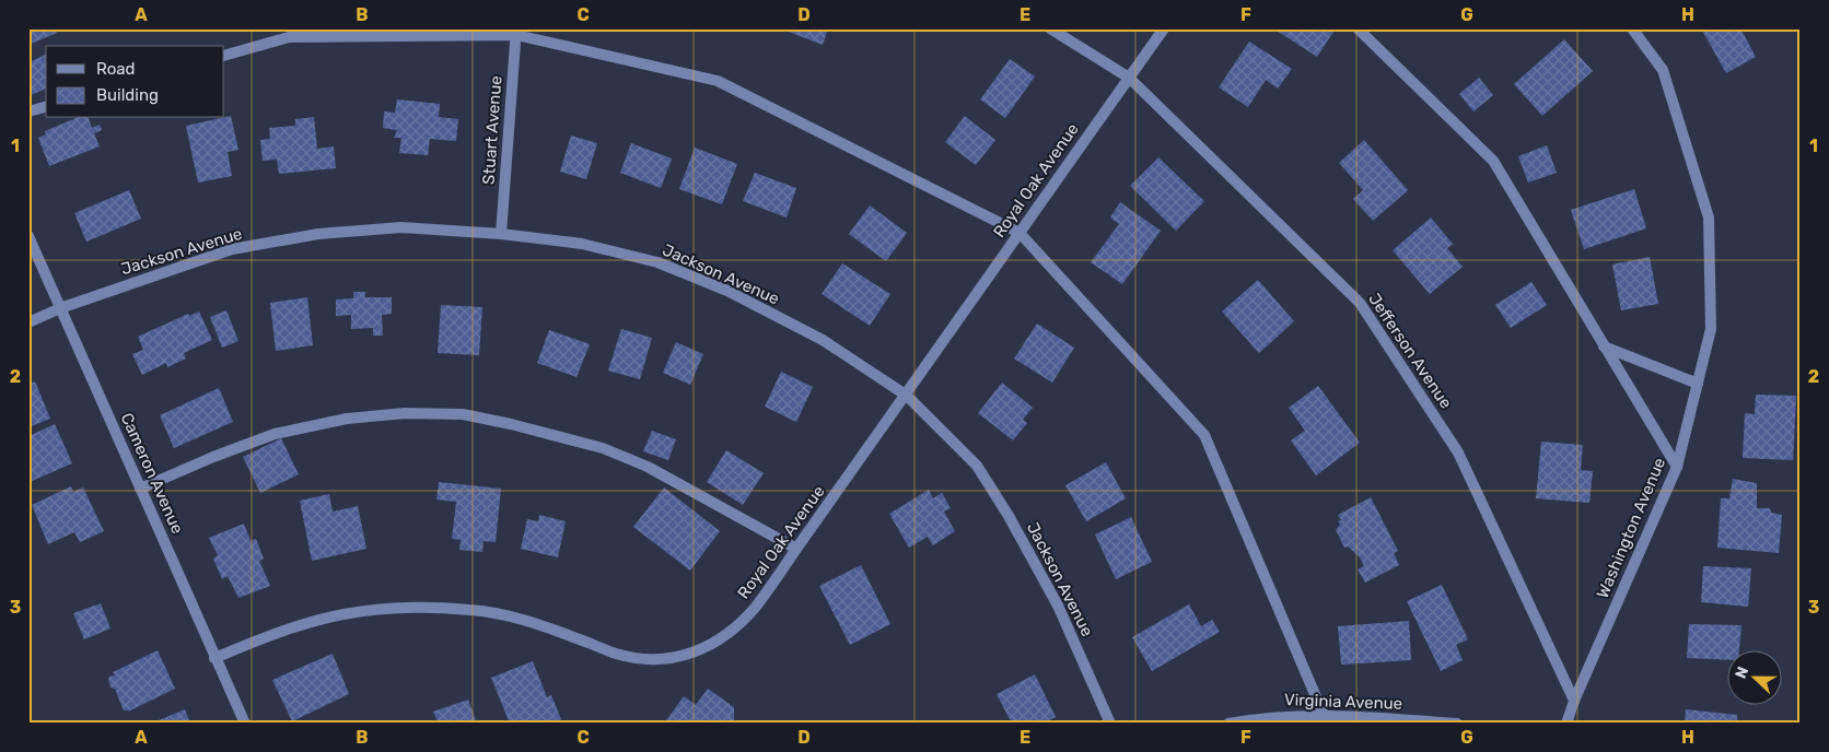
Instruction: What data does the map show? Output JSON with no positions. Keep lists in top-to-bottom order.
{
  "streets": {
    "street": [
      "Stuart Avenue",
      "Royal Oak Avenue",
      "Jackson Avenue",
      "Jefferson Avenue",
      "Cameron Avenue",
      "Washington Avenue",
      "Virginia Avenue"
    ]
  },
  "crossings": [
    ["Stuart Avenue", "Jackson Avenue"],
    ["Royal Oak Avenue", "Jackson Avenue"],
    ["Royal Oak Avenue", "Jefferson Avenue"],
    ["Royal Oak Avenue", "Cameron Avenue"],
    ["Jackson Avenue", "Cameron Avenue"],
    ["Jefferson Avenue", "Washington Avenue"]
  ],
  "legend": ["Road", "Building"],
  "north": "left",
  "grid": {
    "columns": [
      "A",
      "B",
      "C",
      "D",
      "E",
      "F",
      "G",
      "H"
    ],
    "rows": ["1", "2", "3"]
  }
}
